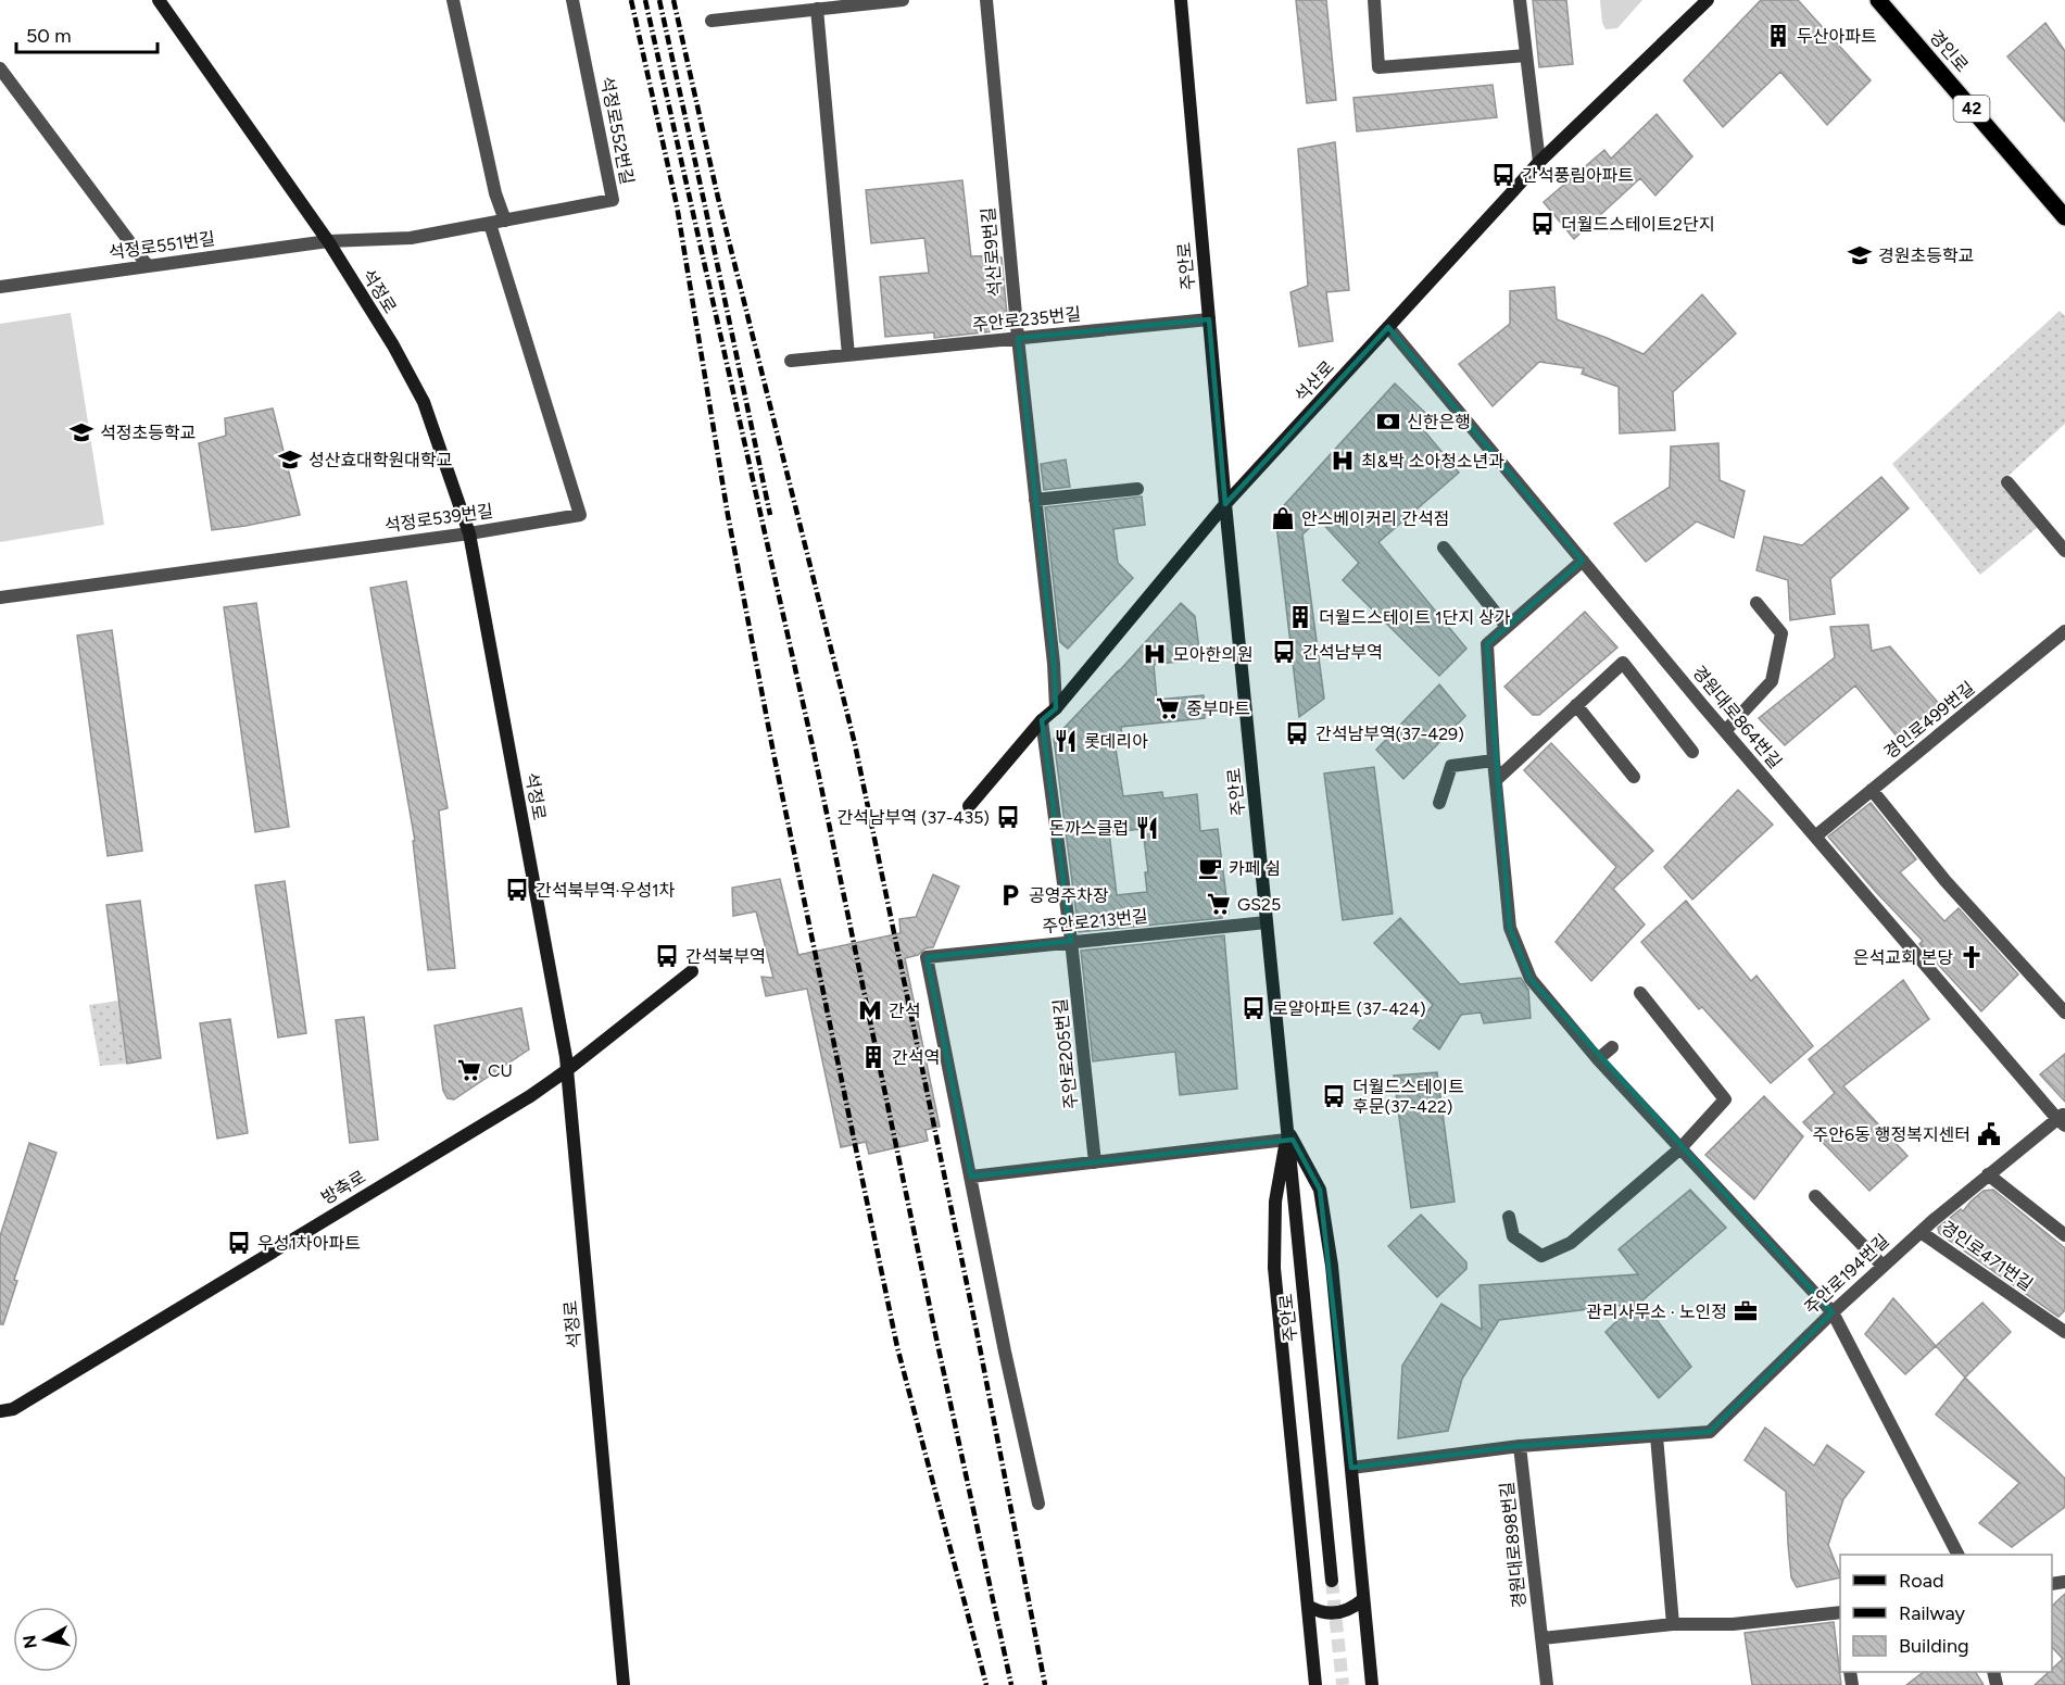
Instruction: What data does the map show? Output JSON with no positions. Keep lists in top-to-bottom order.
{
  "streets": {
    "main road": [
      "경인로",
      "42",
      "주안로",
      "석정로",
      "석산로",
      "방축로"
    ],
    "street": [
      "석정로552번길",
      "석정로551번길",
      "석산로9번길",
      "주안로235번길",
      "석정로539번길",
      "경원대로864번길",
      "경인로499번길",
      "주안로213번길",
      "주안로205번길",
      "경인로471번길",
      "주안로194번길",
      "경원대로898번길"
    ]
  },
  "crossings": [
    ["석정로552번길", "석정로551번길"],
    ["석정로552번길", "석정로"],
    ["석정로552번길", "석정로539번길"],
    ["석정로551번길", "석정로"],
    ["석산로9번길", "주안로235번길"],
    ["석산로9번길", "석산로"],
    ["주안로", "주안로235번길"],
    ["주안로", "석산로"],
    ["주안로", "주안로213번길"],
    ["석정로", "석정로539번길"],
    ["석정로", "방축로"],
    ["석산로", "경원대로864번길"],
    ["석산로", "주안로205번길"],
    ["경원대로864번길", "경인로499번길"],
    ["경원대로864번길", "주안로194번길"],
    ["주안로213번길", "주안로205번길"],
    ["경인로471번길", "주안로194번길"],
    ["주안로194번길", "경원대로898번길"]
  ],
  "places": {
    "building": ["두산아파트", "더월드스테이트 1단지 상가", "간석역"],
    "bus stop": [
      "간석풍림아파트",
      "더월드스테이트2단지",
      "간석남부역",
      "간석남부역(37-429)",
      "간석남부역 (37-435)",
      "간석북부역·우성1차",
      "간석북부역",
      "로얄아파트 (37-424)",
      "더월드스테이트 후문(37-422)",
      "우성1차아파트"
    ],
    "school or university": ["경원초등학교", "석정초등학교", "성산효대학원대학교"],
    "bank": ["신한은행"],
    "hospital": ["최&박 소아청소년과", "모아한의원"],
    "shop": ["안스베이커리 간석점"],
    "supermarket": ["중부마트", "GS25", "CU"],
    "restaurant": ["롯데리아", "돈까스클럽"],
    "cafe": ["카페 쉼"],
    "parking": ["공영주차장"],
    "church": ["은석교회 본당"],
    "metro station": ["간석"],
    "public building": ["주안6동 행정복지센터"],
    "office": ["관리사무소 · 노인정"]
  },
  "legend": ["Road", "Railway", "Building"],
  "scale_bar": "50 m",
  "north": "left"
}
